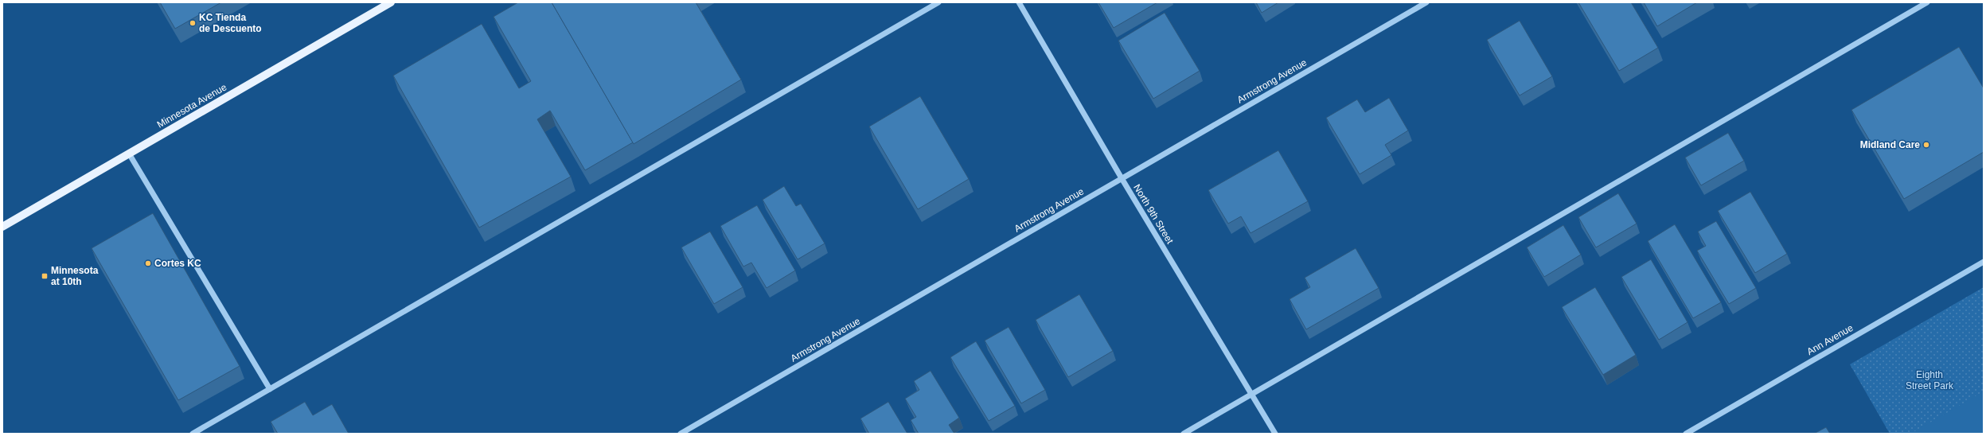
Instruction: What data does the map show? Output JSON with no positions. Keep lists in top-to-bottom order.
{
  "streets": {
    "main road": ["Minnesota Avenue"],
    "street": ["Armstrong Avenue", "North 9th Street", "Ann Avenue"]
  },
  "crossings": [
    ["Armstrong Avenue", "North 9th Street"]
  ],
  "parks": ["Eighth Street Park"],
  "places": {
    "other": ["KC Tienda de Descuento", "Midland Care", "Cortes KC"],
    "transit": ["Minnesota at 10th"]
  }
}
